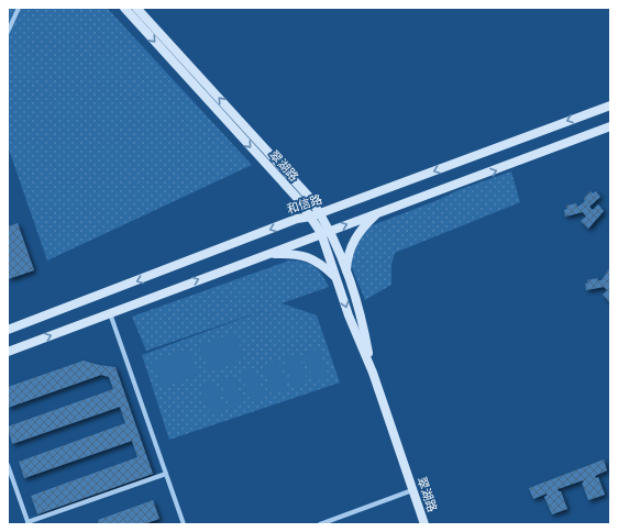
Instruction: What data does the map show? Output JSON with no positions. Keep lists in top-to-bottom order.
{
  "streets": {
    "street": ["翠湖路", "和信路"]
  },
  "crossings": [
    ["翠湖路", "和信路"]
  ]
}
